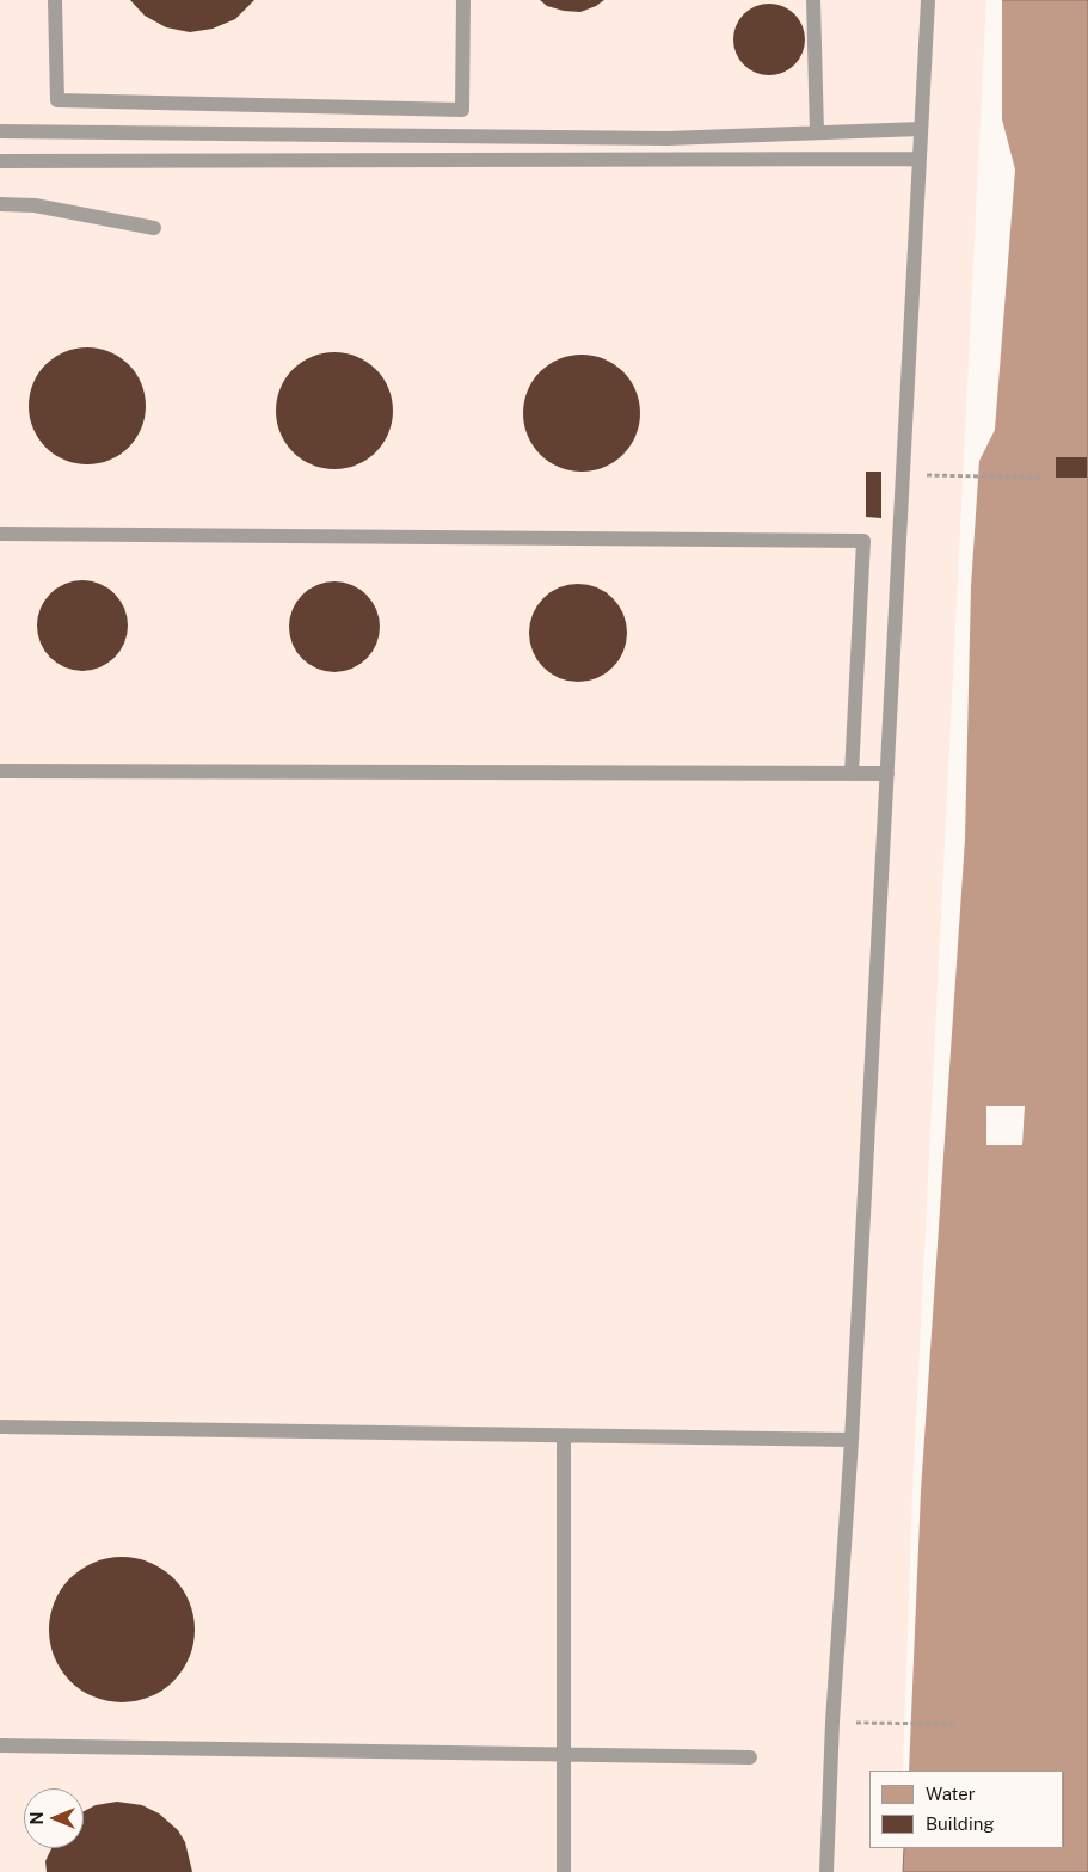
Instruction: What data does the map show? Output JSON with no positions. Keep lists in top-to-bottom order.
{
  "legend": ["Water", "Building"],
  "north": "left"
}
